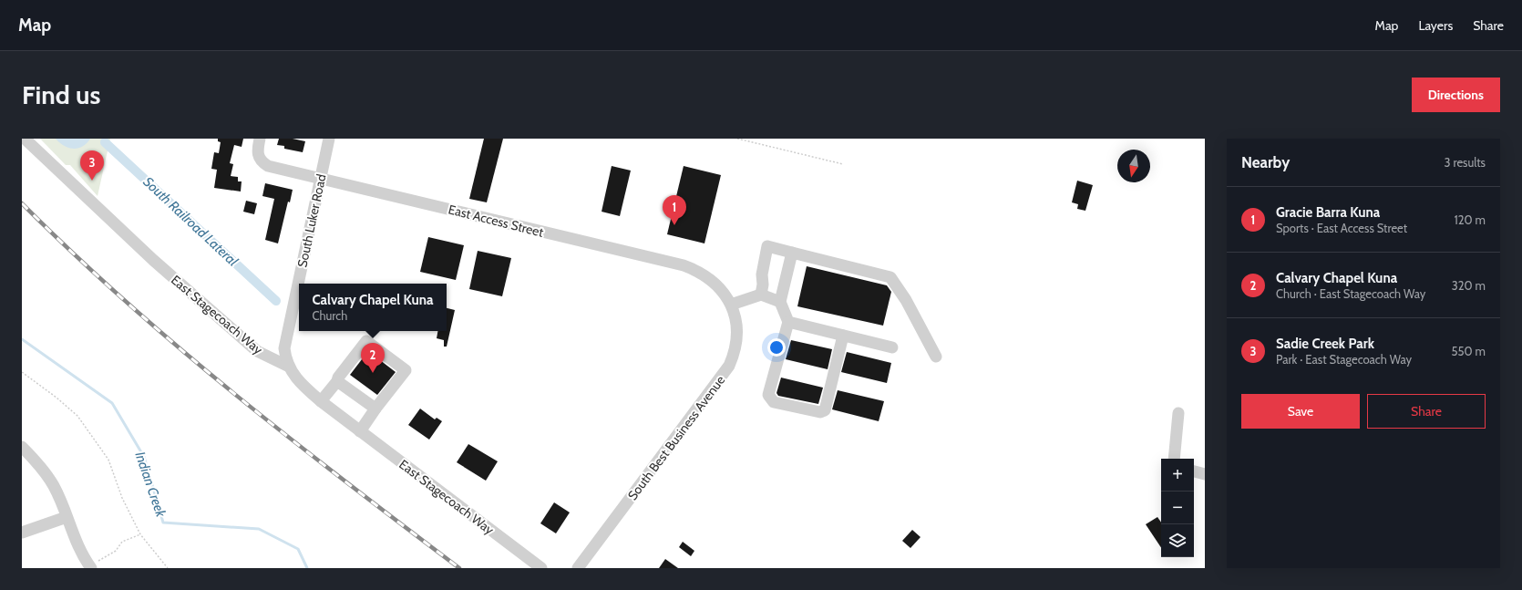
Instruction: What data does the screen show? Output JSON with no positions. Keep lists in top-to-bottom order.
{
  "streets": {
    "street": [
      "South Luker Road",
      "East Access Street",
      "East Stagecoach Way",
      "South Best Business Avenue"
    ]
  },
  "crossings": [
    ["South Luker Road", "East Access Street"],
    ["South Luker Road", "East Stagecoach Way"],
    ["East Access Street", "South Best Business Avenue"]
  ],
  "water": ["South Railroad Lateral", "Indian Creek"],
  "north": "bottom",
  "page": {
    "header": "Map",
    "nav": ["Map", "Layers", "Share"],
    "buttons": [
      "Directions",
      ["Save", "Share"]
    ],
    "title": "Find us",
    "heading": ["Nearby", "3 results"],
    "pins": ["3", "1", "2"],
    "list": [
      {
        "mark": "1",
        "name": "Gracie Barra Kuna",
        "note": "Sports · East Access Street",
        "value": "120 m"
      },
      {
        "mark": "2",
        "name": "Calvary Chapel Kuna",
        "note": "Church · East Stagecoach Way",
        "value": "320 m"
      },
      {
        "mark": "3",
        "name": "Sadie Creek Park",
        "note": "Park · East Stagecoach Way",
        "value": "550 m"
      }
    ],
    "popup": ["Calvary Chapel Kuna", "Church"],
    "map_buttons": ["+", "−"]
  }
}
